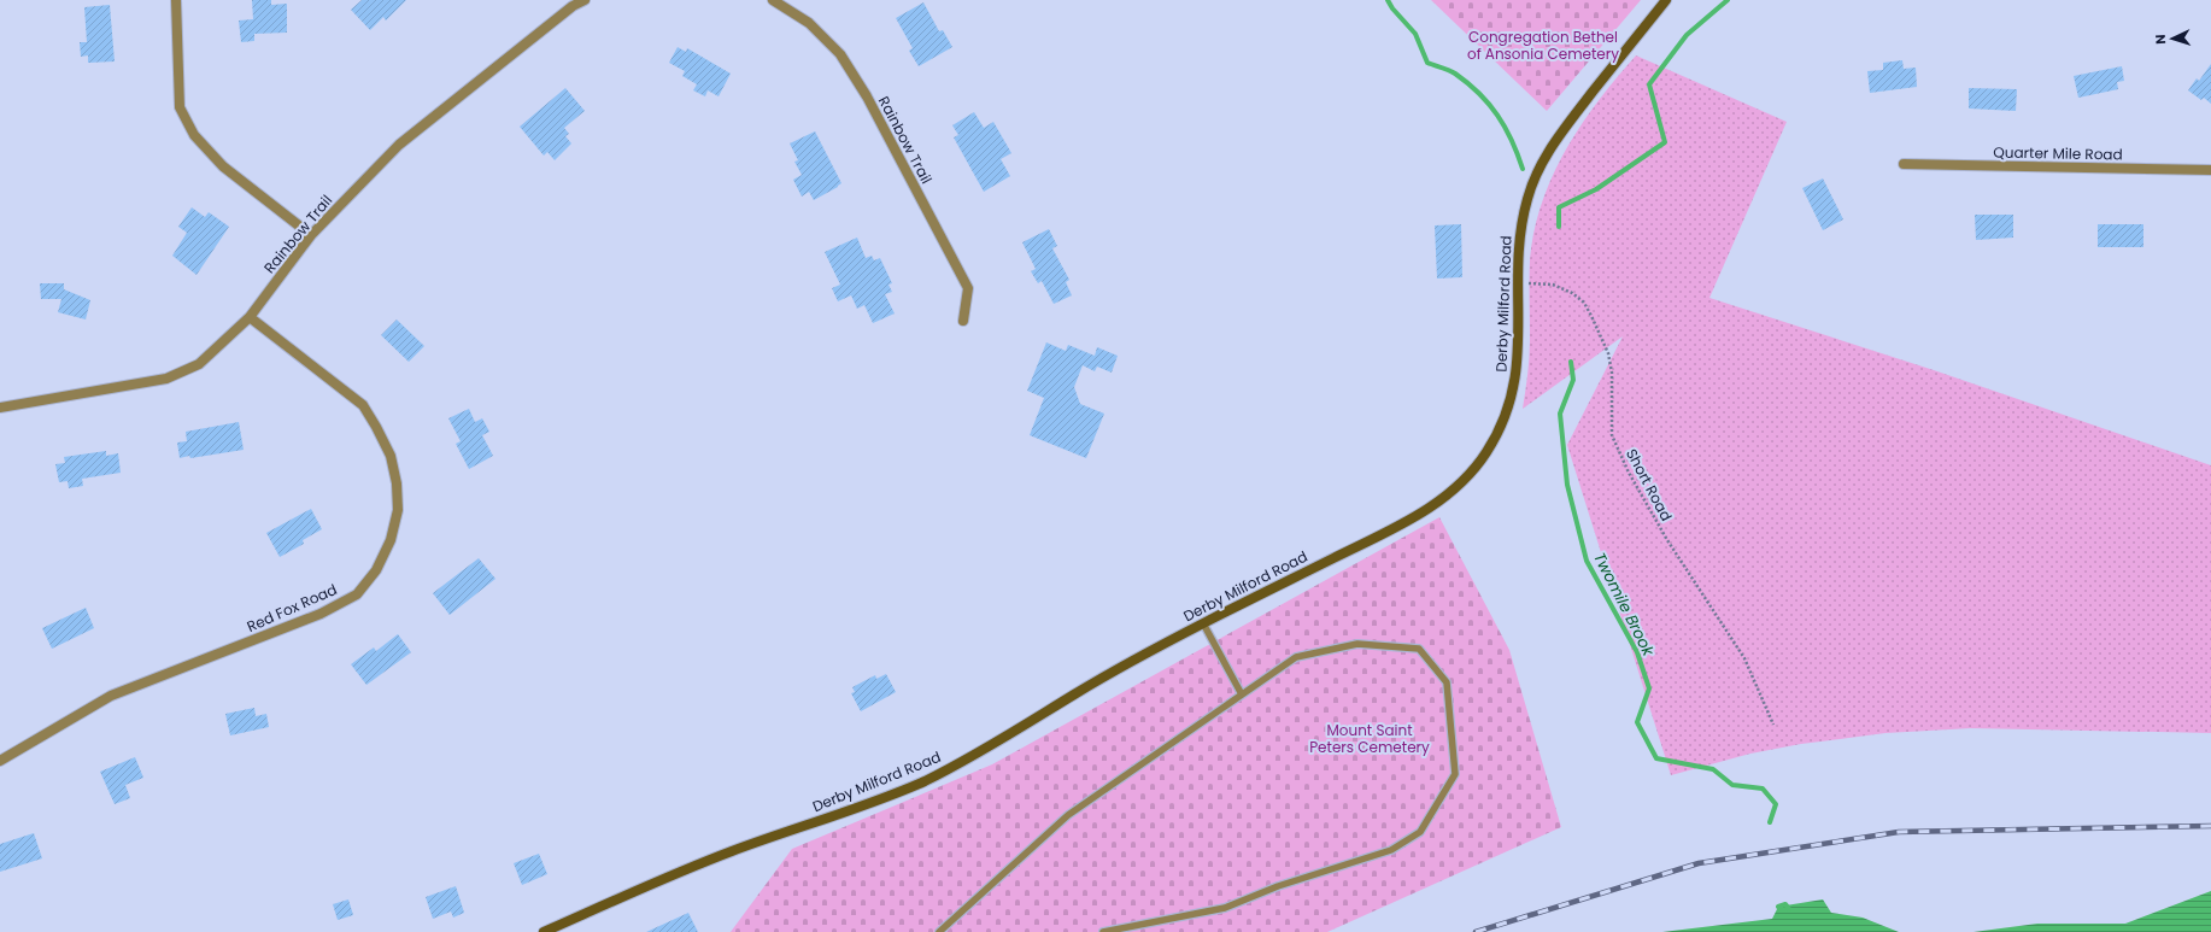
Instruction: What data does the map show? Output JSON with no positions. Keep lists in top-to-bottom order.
{
  "streets": {
    "main road": ["Derby Milford Road"],
    "street": ["Rainbow Trail", "Quarter Mile Road", "Red Fox Road"],
    "path": ["Short Road"]
  },
  "crossings": [
    ["Rainbow Trail", "Red Fox Road"],
    ["Derby Milford Road", "Short Road"]
  ],
  "water": ["Twomile Brook"],
  "parks": ["Congregation Bethel of Ansonia Cemetery", "Mount Saint Peters Cemetery"],
  "north": "left"
}
